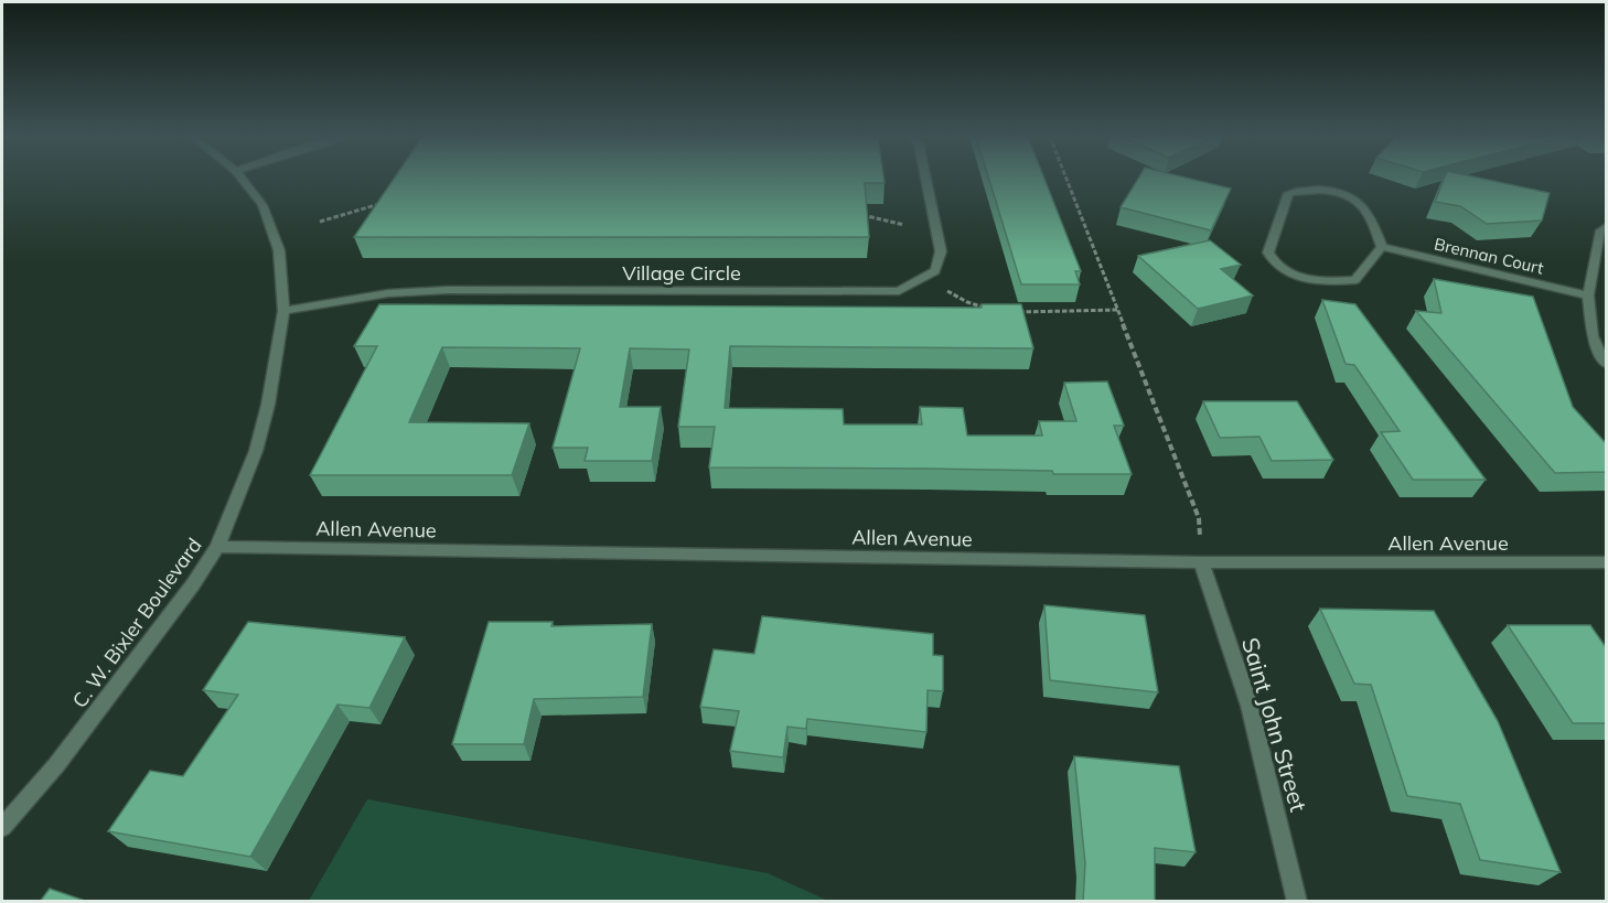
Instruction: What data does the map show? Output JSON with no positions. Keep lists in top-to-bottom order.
{
  "streets": {
    "street": [
      "Brennan Court",
      "Village Circle",
      "Allen Avenue",
      "C. W. Bixler Boulevard",
      "Saint John Street"
    ]
  },
  "crossings": [
    ["Village Circle", "C. W. Bixler Boulevard"],
    ["Allen Avenue", "C. W. Bixler Boulevard"],
    ["Allen Avenue", "Saint John Street"]
  ]
}
